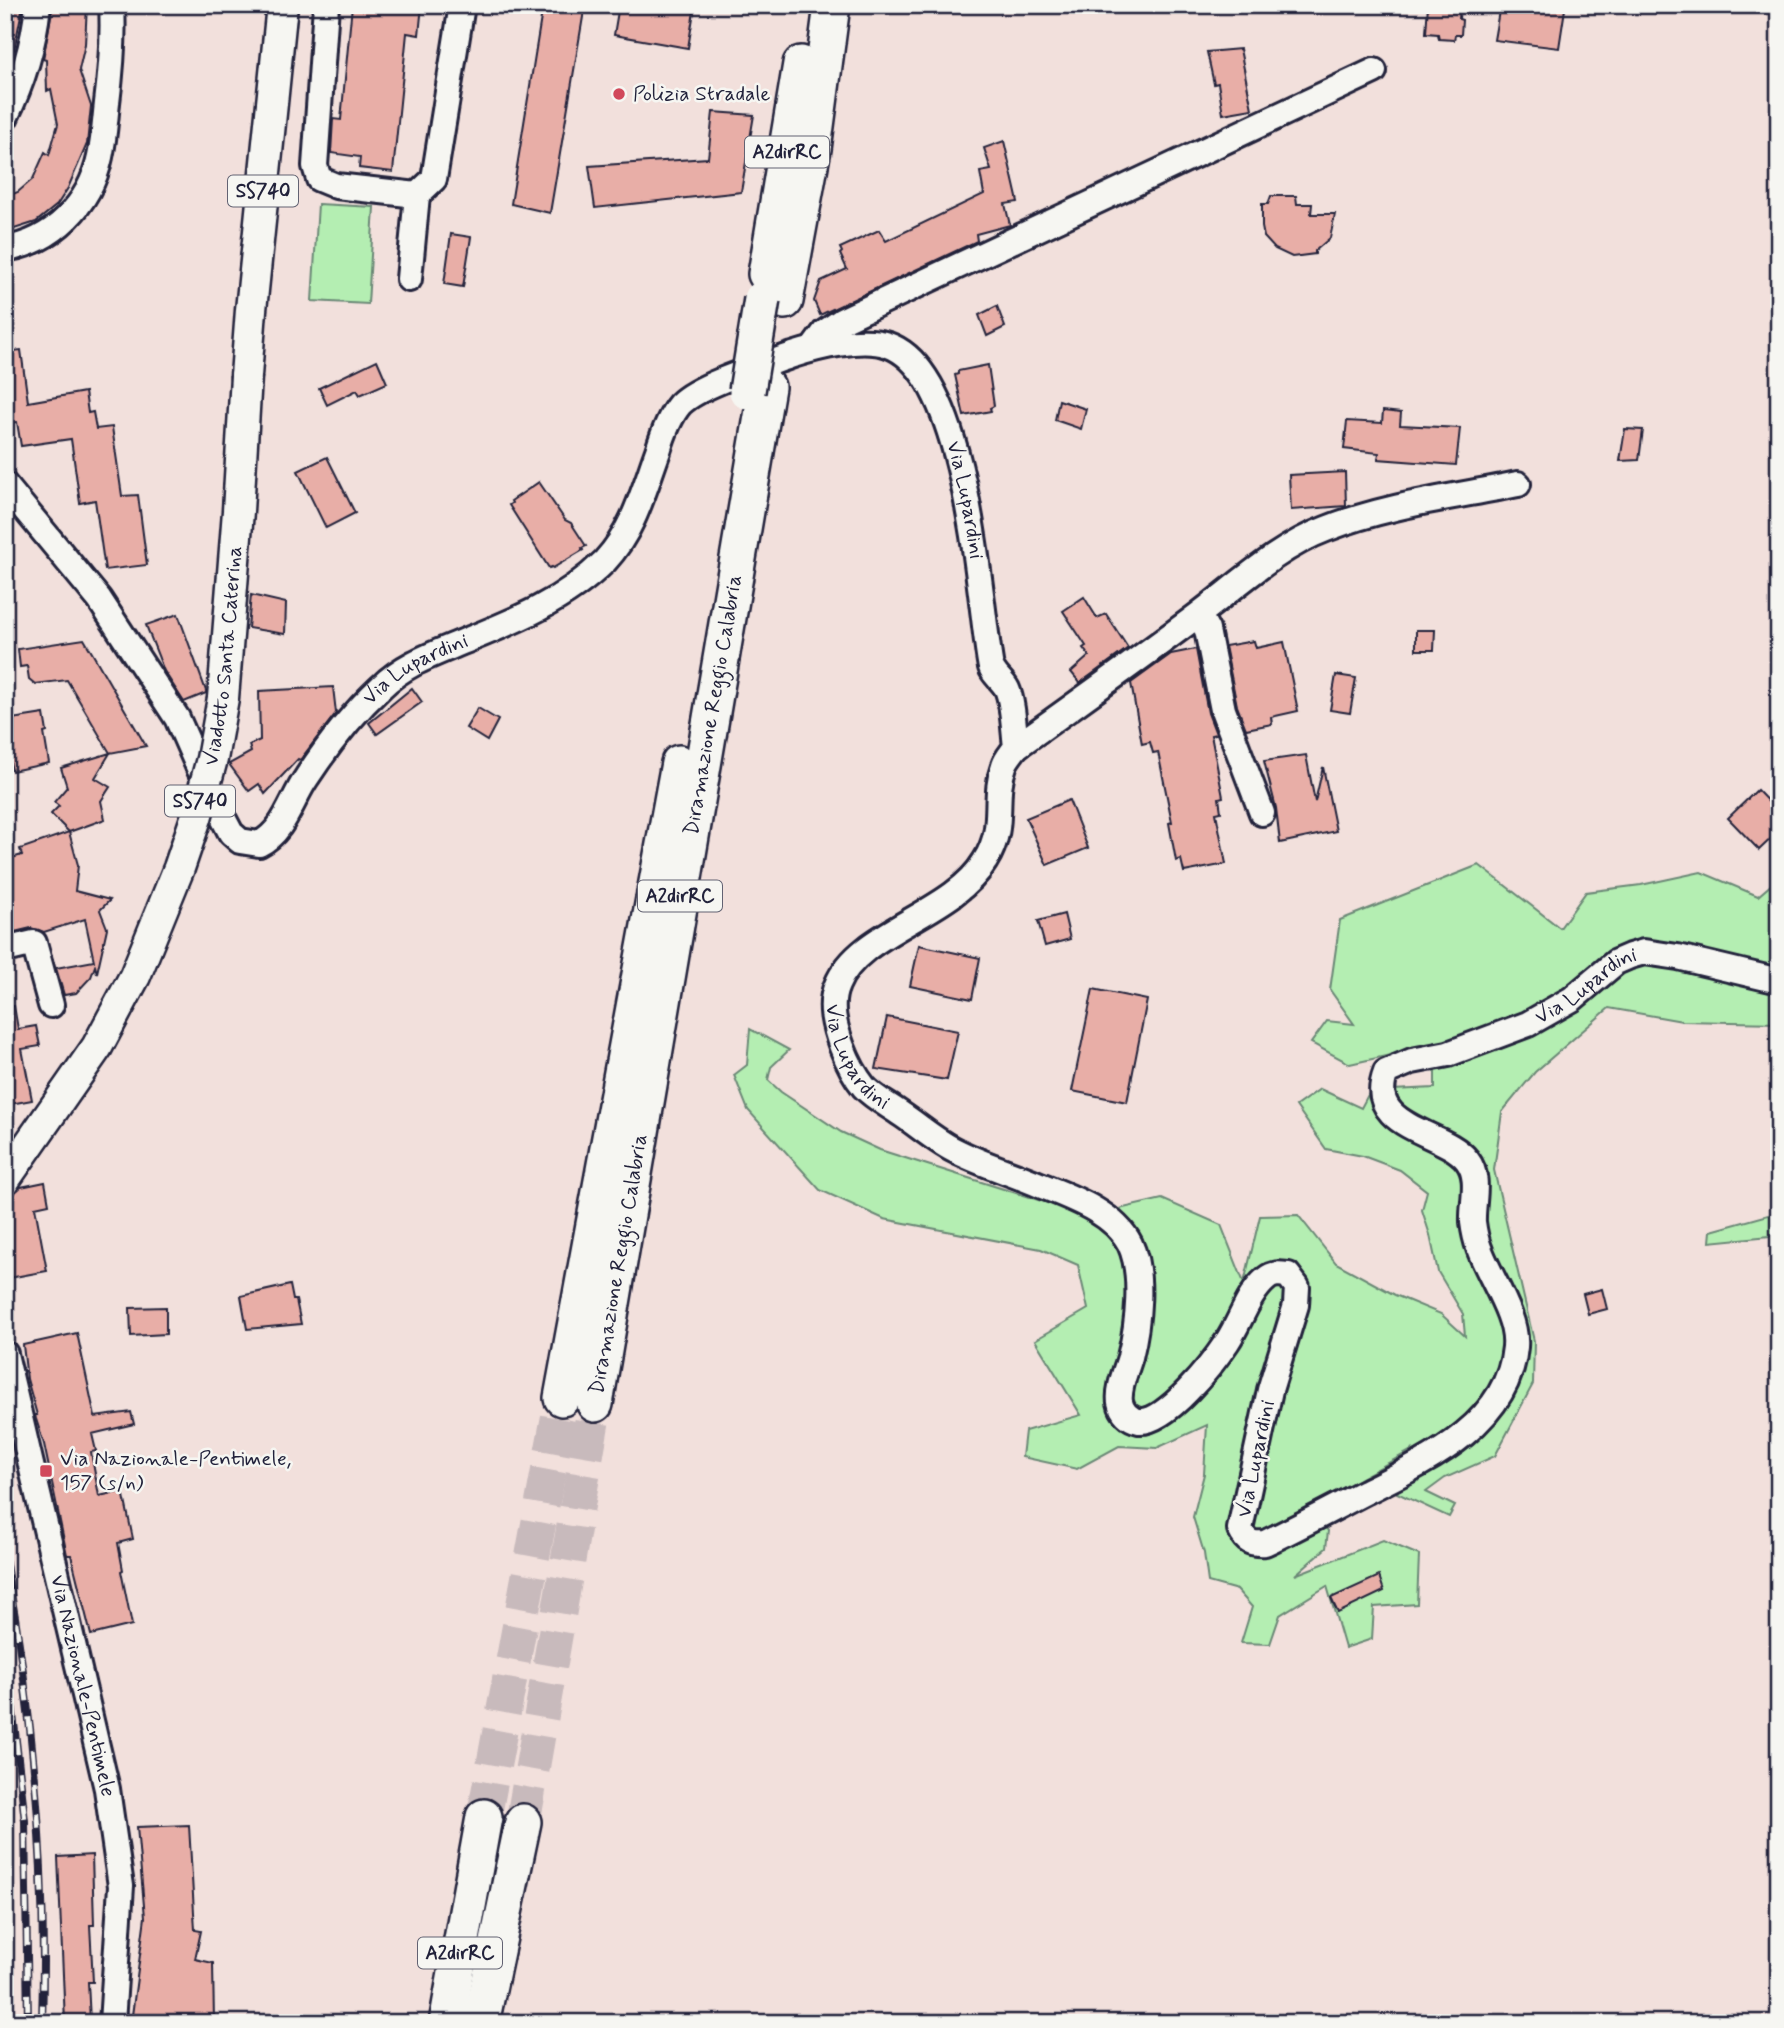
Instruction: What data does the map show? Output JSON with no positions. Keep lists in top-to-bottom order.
{
  "streets": {
    "highway": ["A2dirRC", "Diramazione Reggio Calabria"],
    "main road": ["SS740", "Viadotto Santa Caterina"],
    "street": ["Via Lupardini", "Via Nazionale-Pentimele"]
  },
  "places": {
    "other": ["Polizia Stradale"],
    "transit": ["Via Nazionale-Pentimele, 157 (s/n)"]
  }
}
